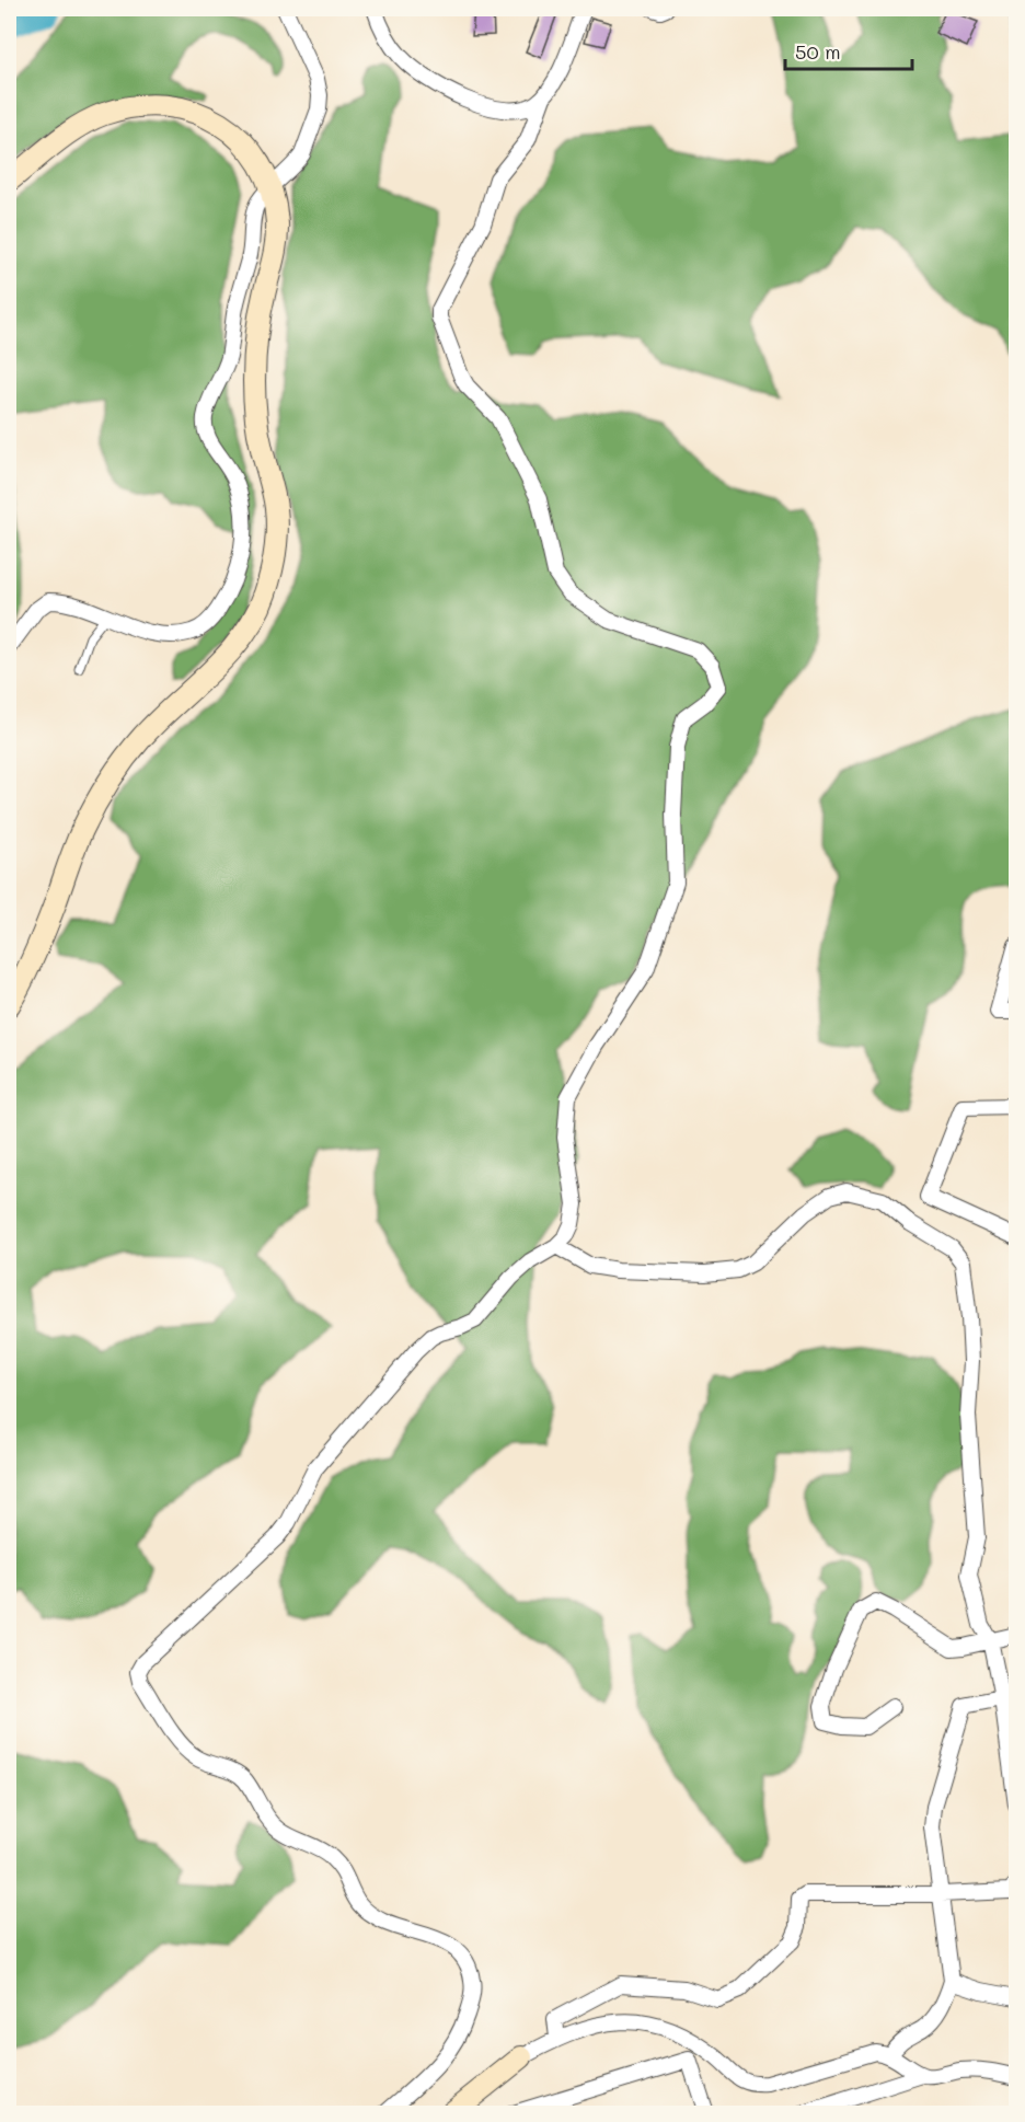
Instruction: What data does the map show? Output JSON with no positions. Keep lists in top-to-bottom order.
{
  "scale_bar": "50 m"
}
